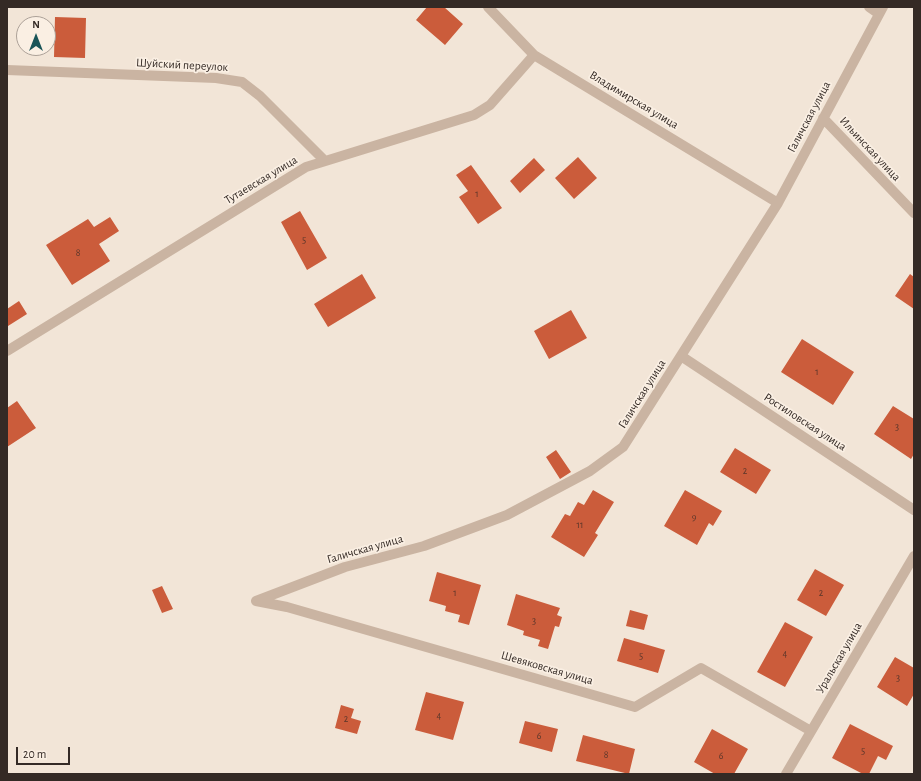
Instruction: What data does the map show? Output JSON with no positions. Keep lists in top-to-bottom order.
{
  "streets": {
    "street": [
      "Шуйский переулок",
      "Владимирская улица",
      "Галичская улица",
      "Ильинская улица",
      "Тутаевская улица",
      "Ростиловская улица",
      "Уральская улица",
      "Шевяковская улица"
    ]
  },
  "crossings": [
    ["Шуйский переулок", "Тутаевская улица"],
    ["Владимирская улица", "Галичская улица"],
    ["Владимирская улица", "Тутаевская улица"],
    ["Галичская улица", "Ильинская улица"],
    ["Галичская улица", "Ростиловская улица"],
    ["Галичская улица", "Шевяковская улица"],
    ["Уральская улица", "Шевяковская улица"]
  ],
  "house_numbers": [
    "1",
    "5",
    "8",
    "1",
    "3",
    "2",
    "9",
    "11",
    "1",
    "2",
    "3",
    "4",
    "5",
    "3",
    "4",
    "2",
    "6",
    "5",
    "8",
    "6"
  ],
  "scale_bar": "20 m",
  "north": "top"
}
